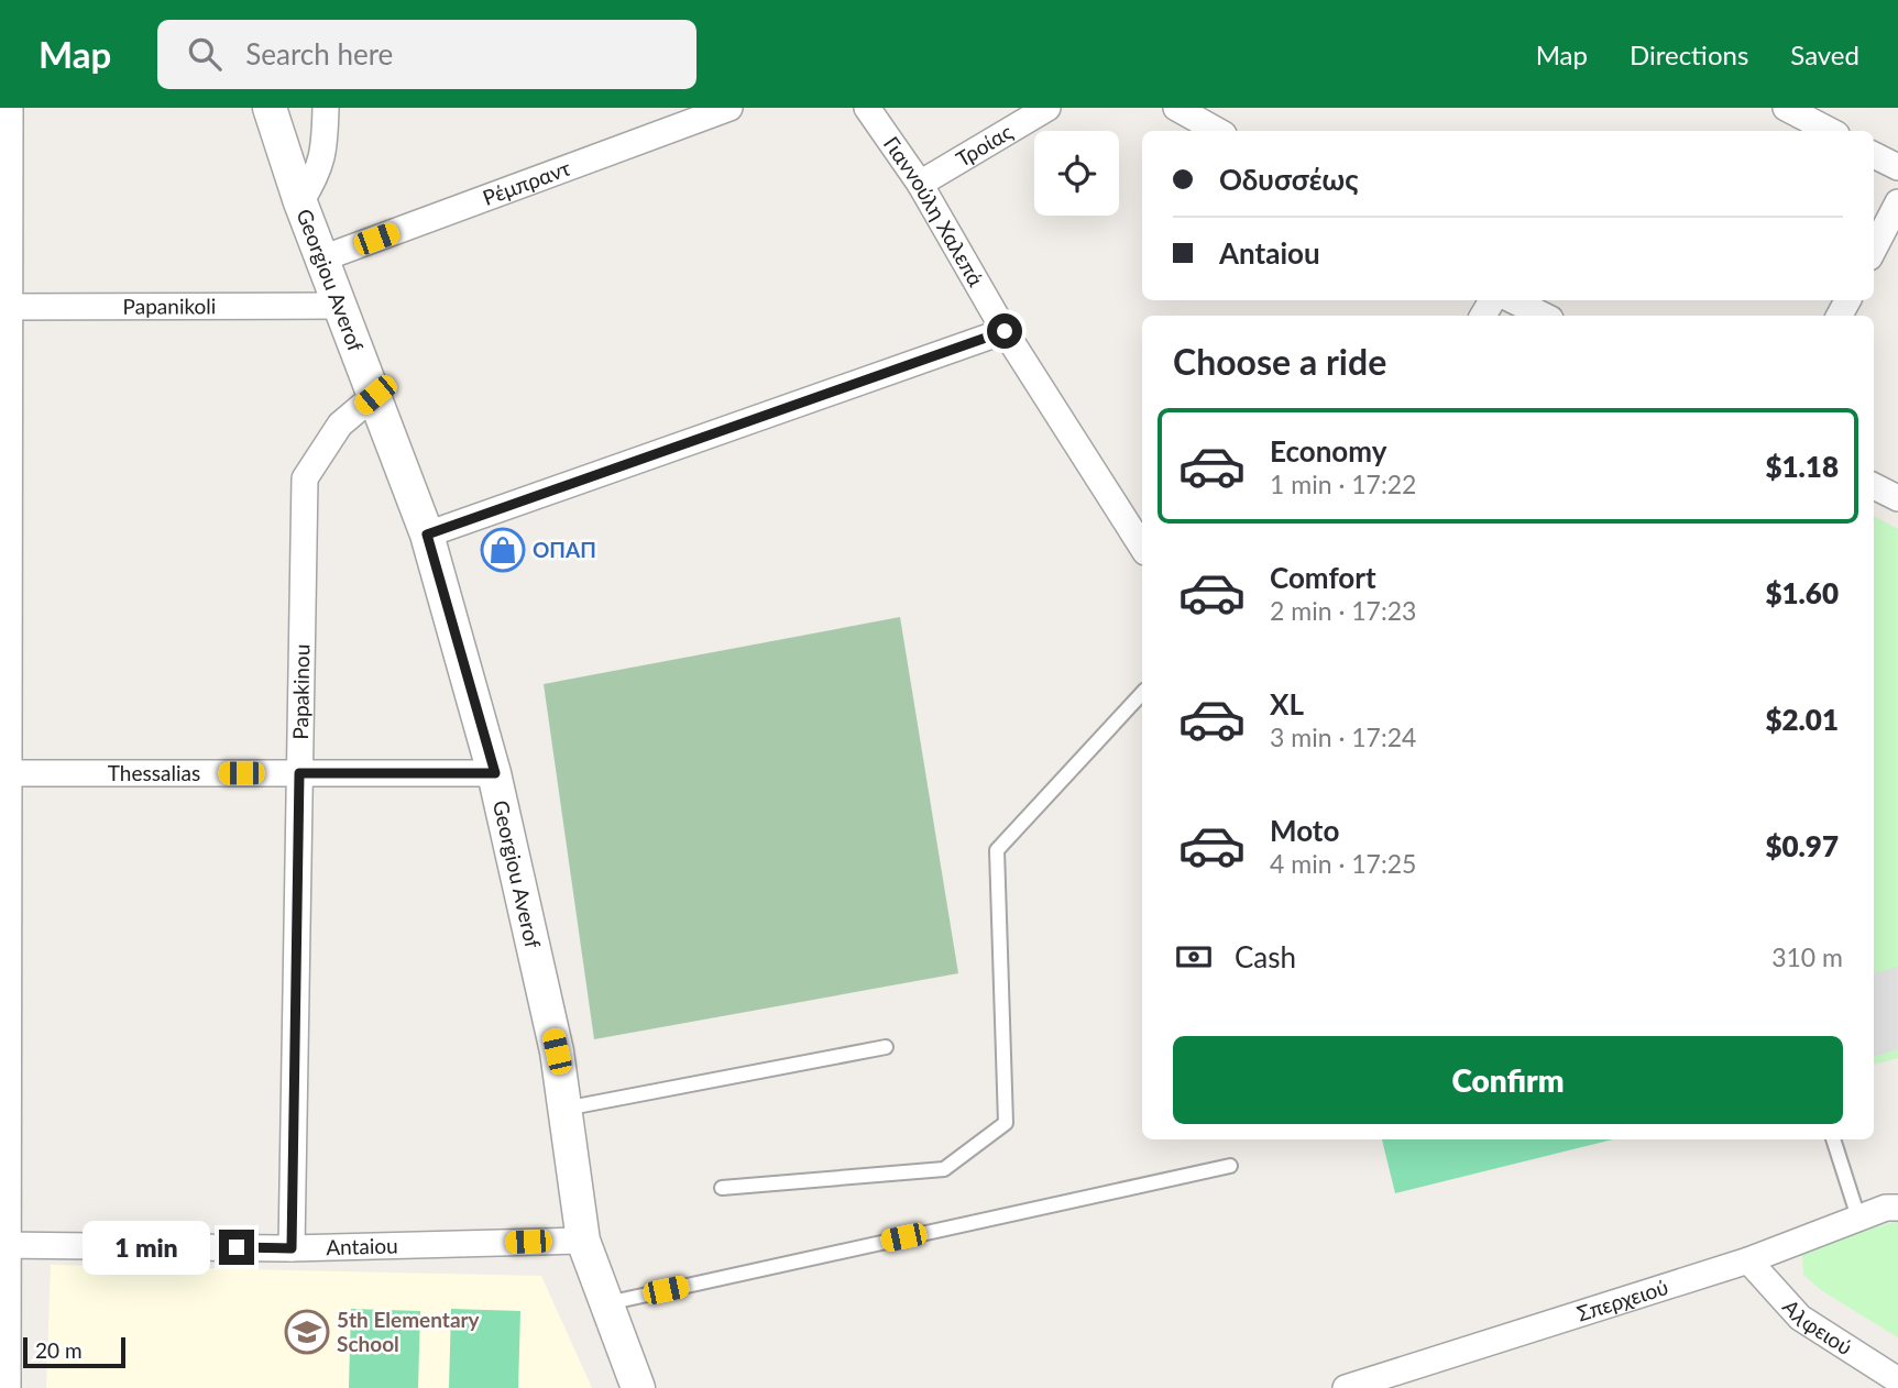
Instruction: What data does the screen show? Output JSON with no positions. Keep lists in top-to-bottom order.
{
  "streets": {
    "street": [
      "Τροίας",
      "Ρέμπραντ",
      "Γιαννούλη Χαλεπά",
      "Georgiou Averof",
      "Papanikoli",
      "Papakinou",
      "Thessalias",
      "Antaiou",
      "Σπερχειού",
      "Αλφειού"
    ]
  },
  "crossings": [
    ["Τροίας", "Γιαννούλη Χαλεπά"],
    ["Ρέμπραντ", "Georgiou Averof"],
    ["Georgiou Averof", "Papanikoli"],
    ["Georgiou Averof", "Papakinou"],
    ["Georgiou Averof", "Thessalias"],
    ["Georgiou Averof", "Antaiou"],
    ["Papakinou", "Thessalias"],
    ["Papakinou", "Antaiou"],
    ["Σπερχειού", "Αλφειού"]
  ],
  "places": {
    "shop": ["ΟΠΑΠ"],
    "school or university": ["5th Elementary School"]
  },
  "scale_bar": "20 m",
  "page": {
    "header": "Map",
    "search": "Search here",
    "nav": ["Map", "Directions", "Saved"],
    "banner": ["Οδυσσέως", "Antaiou"],
    "heading": "Choose a ride",
    "list": [
      {
        "name": "Economy",
        "note": "1 min · 17:22",
        "value": "$1.18"
      },
      {
        "name": "Comfort",
        "note": "2 min · 17:23",
        "value": "$1.60"
      },
      {
        "name": "XL",
        "note": "3 min · 17:24",
        "value": "$2.01"
      },
      {
        "name": "Moto",
        "note": "4 min · 17:25",
        "value": "$0.97"
      }
    ],
    "pay": ["Cash", "310 m"],
    "buttons": "Confirm",
    "bubble": "1 min",
    "scale": "20 m"
  }
}
